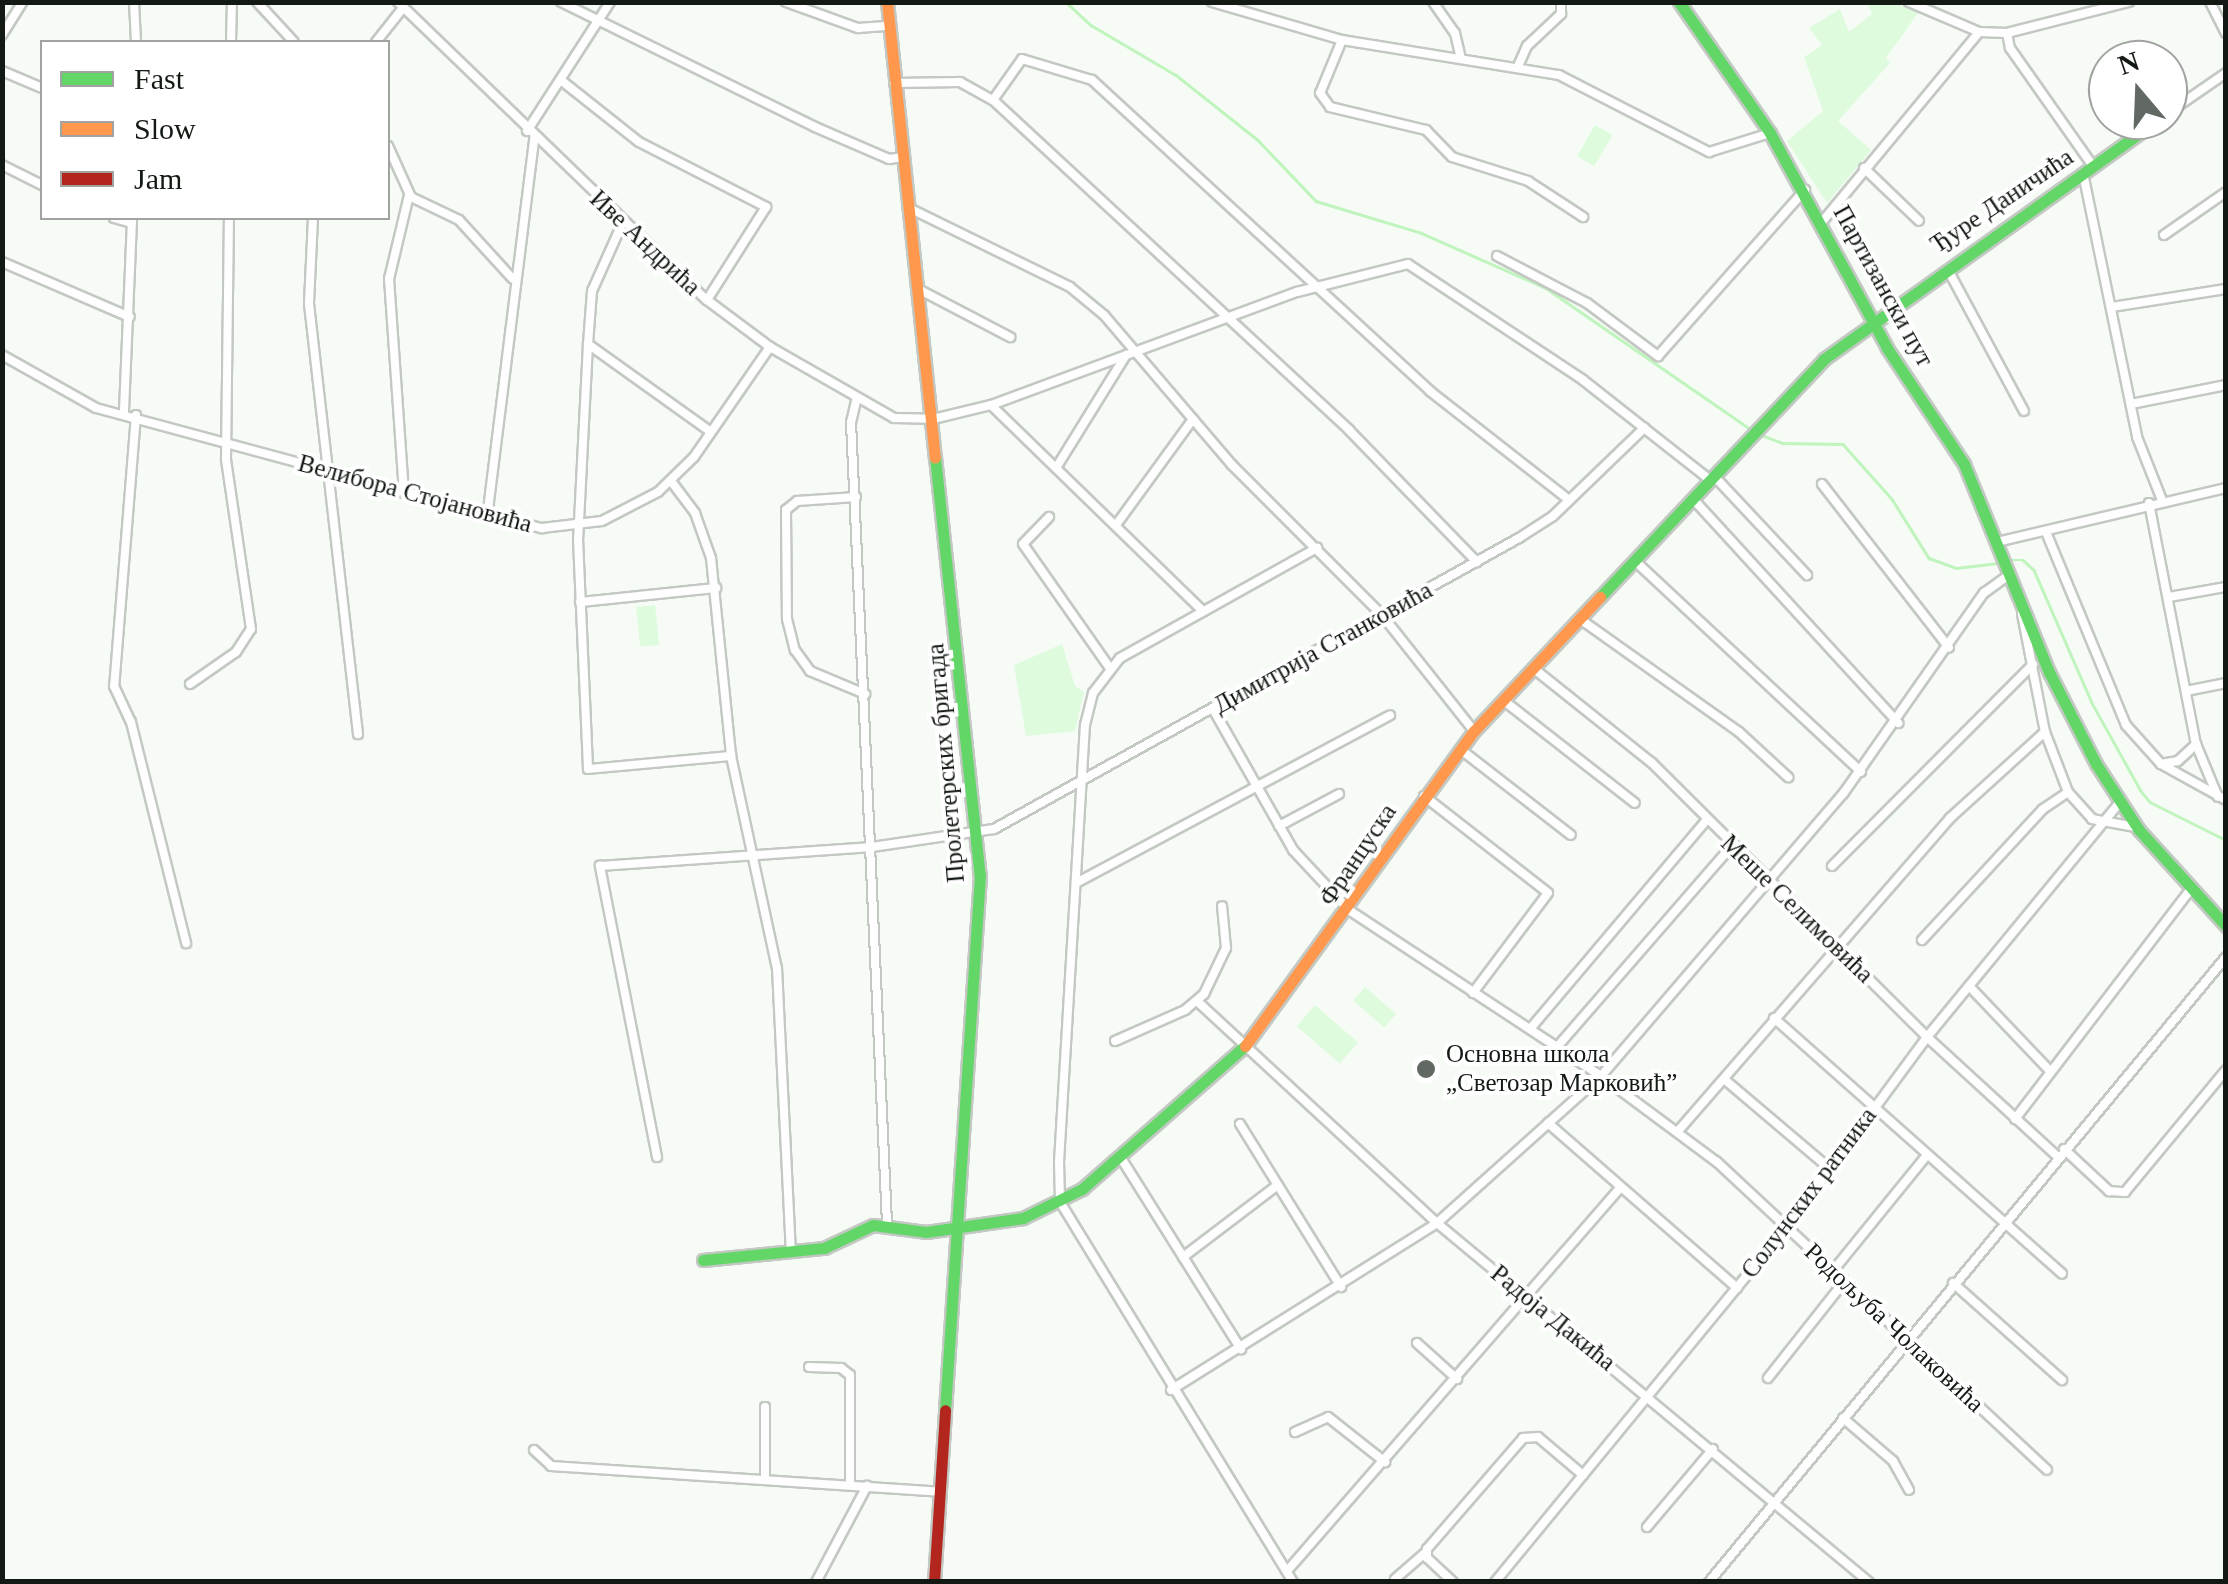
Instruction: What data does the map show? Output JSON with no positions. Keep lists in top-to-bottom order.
{
  "streets": {
    "street": [
      "Ђуре Даничића",
      "Иве Андрића",
      "Партизански пут",
      "Велибора Стојановића",
      "Димитрија Станковића",
      "Пролетерских бригада",
      "Француска",
      "Меше Селимовића",
      "Солунских ратника",
      "Радоја Дакића",
      "Родољуба Чолаковића"
    ]
  },
  "crossings": [
    ["Ђуре Даничића", "Партизански пут"],
    ["Ђуре Даничића", "Француска"],
    ["Иве Андрића", "Велибора Стојановића"],
    ["Иве Андрића", "Димитрија Станковића"],
    ["Иве Андрића", "Пролетерских бригада"],
    ["Партизански пут", "Француска"],
    ["Партизански пут", "Солунских ратника"],
    ["Димитрија Станковића", "Пролетерских бригада"],
    ["Димитрија Станковића", "Родољуба Чолаковића"],
    ["Пролетерских бригада", "Француска"],
    ["Француска", "Меше Селимовића"],
    ["Француска", "Радоја Дакића"],
    ["Француска", "Родољуба Чолаковића"],
    ["Меше Селимовића", "Солунских ратника"],
    ["Солунских ратника", "Радоја Дакића"],
    ["Солунских ратника", "Родољуба Чолаковића"]
  ],
  "places": ["Основна школа „Светозар Марковић”"],
  "legend": ["Fast", "Slow", "Jam"],
  "north": "top"
}
